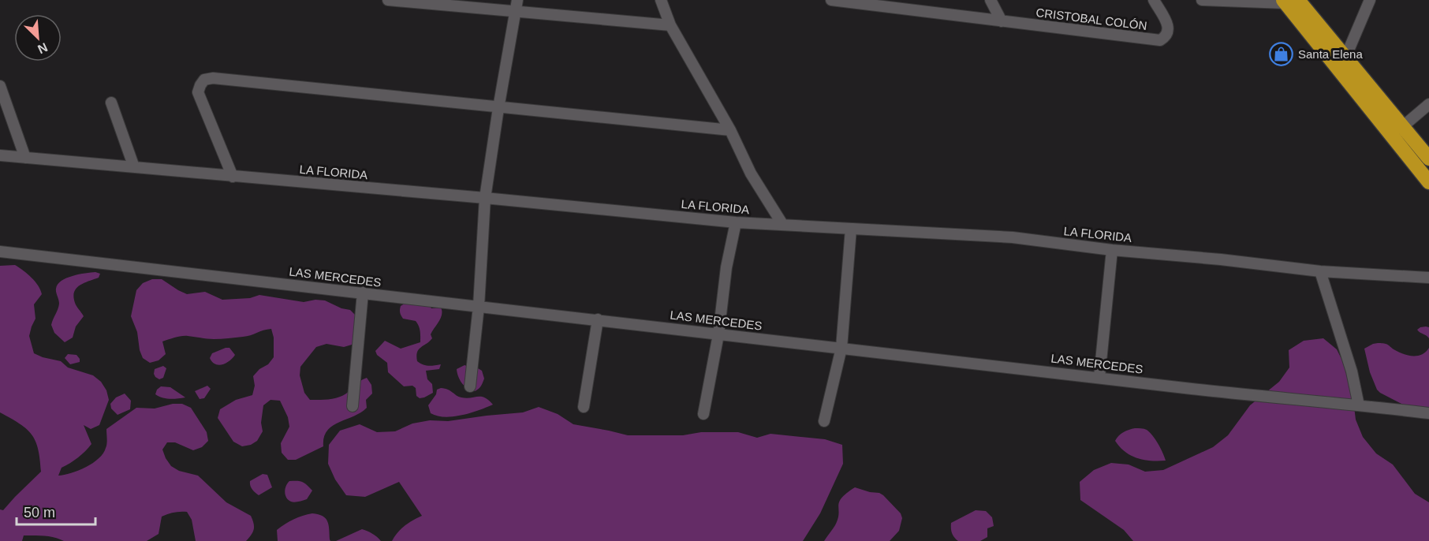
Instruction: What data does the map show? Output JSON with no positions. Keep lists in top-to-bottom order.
{
  "streets": {
    "street": ["CRISTOBAL COLÓN", "LA FLORIDA", "LAS MERCEDES"]
  },
  "places": {
    "shop": ["Santa Elena"]
  },
  "scale_bar": "50 m",
  "north": "bottom right"
}
